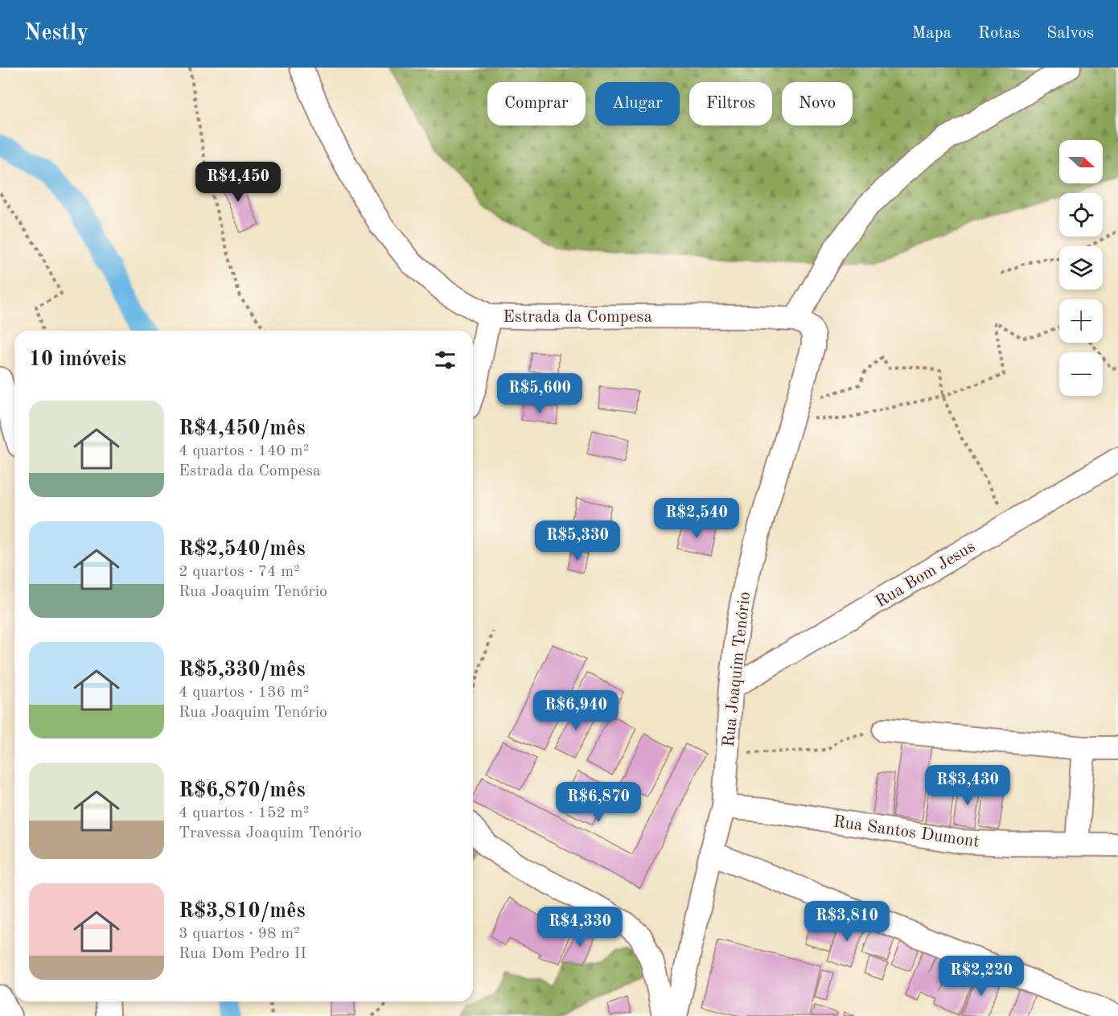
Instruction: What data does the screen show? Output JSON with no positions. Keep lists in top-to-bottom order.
{
  "streets": {
    "street": [
      "Estrada da Compesa",
      "Rua Bom Jesus",
      "Rua Joaquim Tenório",
      "Rua Santos Dumont"
    ]
  },
  "crossings": [
    ["Estrada da Compesa", "Rua Joaquim Tenório"],
    ["Rua Bom Jesus", "Rua Joaquim Tenório"],
    ["Rua Joaquim Tenório", "Rua Santos Dumont"]
  ],
  "north": "right",
  "page": {
    "header": "Nestly",
    "nav": ["Mapa", "Rotas", "Salvos"],
    "chip": [
      "Comprar",
      "Alugar",
      "Filtros",
      "Novo"
    ],
    "map_buttons": ["+", "−"],
    "price": [
      "R$4,450",
      "R$5,600",
      "R$2,540",
      "R$5,330",
      "R$6,940",
      "R$3,430",
      "R$6,870",
      "R$3,810",
      "R$4,330",
      "R$2,220"
    ],
    "heading": "10 imóveis",
    "list": [
      {
        "name": "R$4,450/mês",
        "note": "4 quartos · 140 m² · Estrada da Compesa"
      },
      {
        "name": "R$2,540/mês",
        "note": "2 quartos · 74 m² · Rua Joaquim Tenório"
      },
      {
        "name": "R$5,330/mês",
        "note": "4 quartos · 136 m² · Rua Joaquim Tenório"
      },
      {
        "name": "R$6,870/mês",
        "note": "4 quartos · 152 m² · Travessa Joaquim Tenório"
      },
      {
        "name": "R$3,810/mês",
        "note": "3 quartos · 98 m² · Rua Dom Pedro II"
      }
    ]
  }
}
